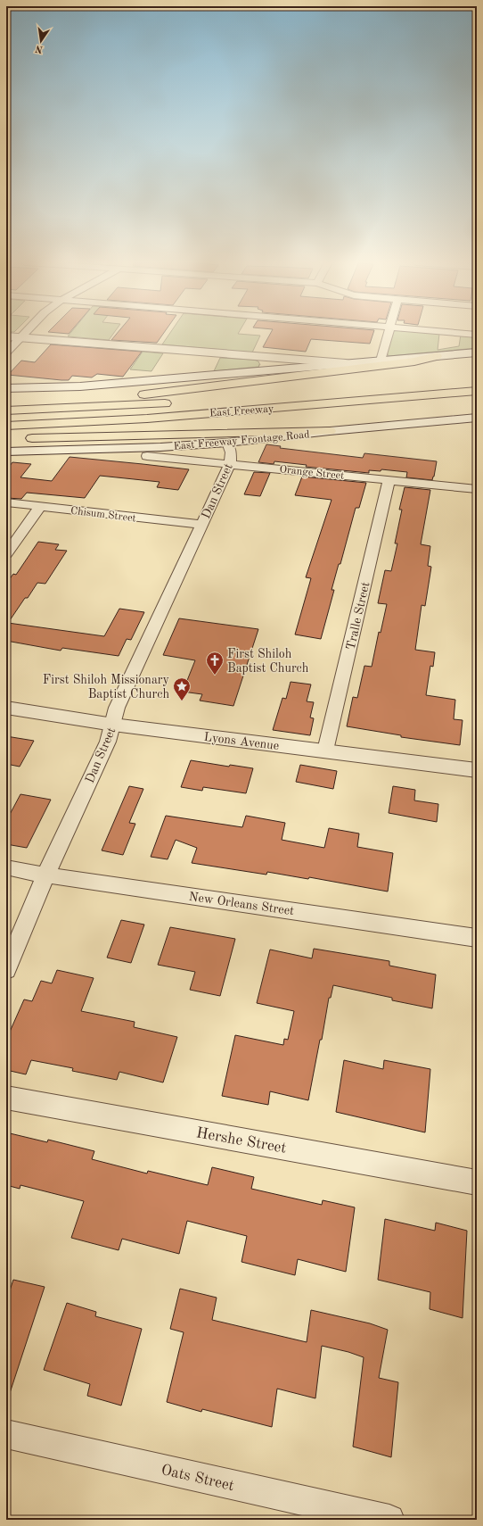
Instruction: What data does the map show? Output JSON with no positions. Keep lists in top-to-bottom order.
{
  "streets": {
    "highway": ["East Freeway"],
    "main road": ["East Freeway Frontage Road", "Lyons Avenue"],
    "street": [
      "Orange Street",
      "Dan Street",
      "Chisum Street",
      "Tralle Street",
      "New Orleans Street",
      "Hershe Street",
      "Oats Street"
    ]
  },
  "crossings": [
    ["East Freeway Frontage Road", "Dan Street"],
    ["Orange Street", "Dan Street"],
    ["Orange Street", "Tralle Street"],
    ["Dan Street", "Chisum Street"],
    ["Dan Street", "Lyons Avenue"],
    ["Dan Street", "New Orleans Street"],
    ["Tralle Street", "Lyons Avenue"]
  ],
  "places": {
    "church": ["First Shiloh Baptist Church"],
    "place": ["First Shiloh Missionary Baptist Church"]
  },
  "north": "bottom"
}
